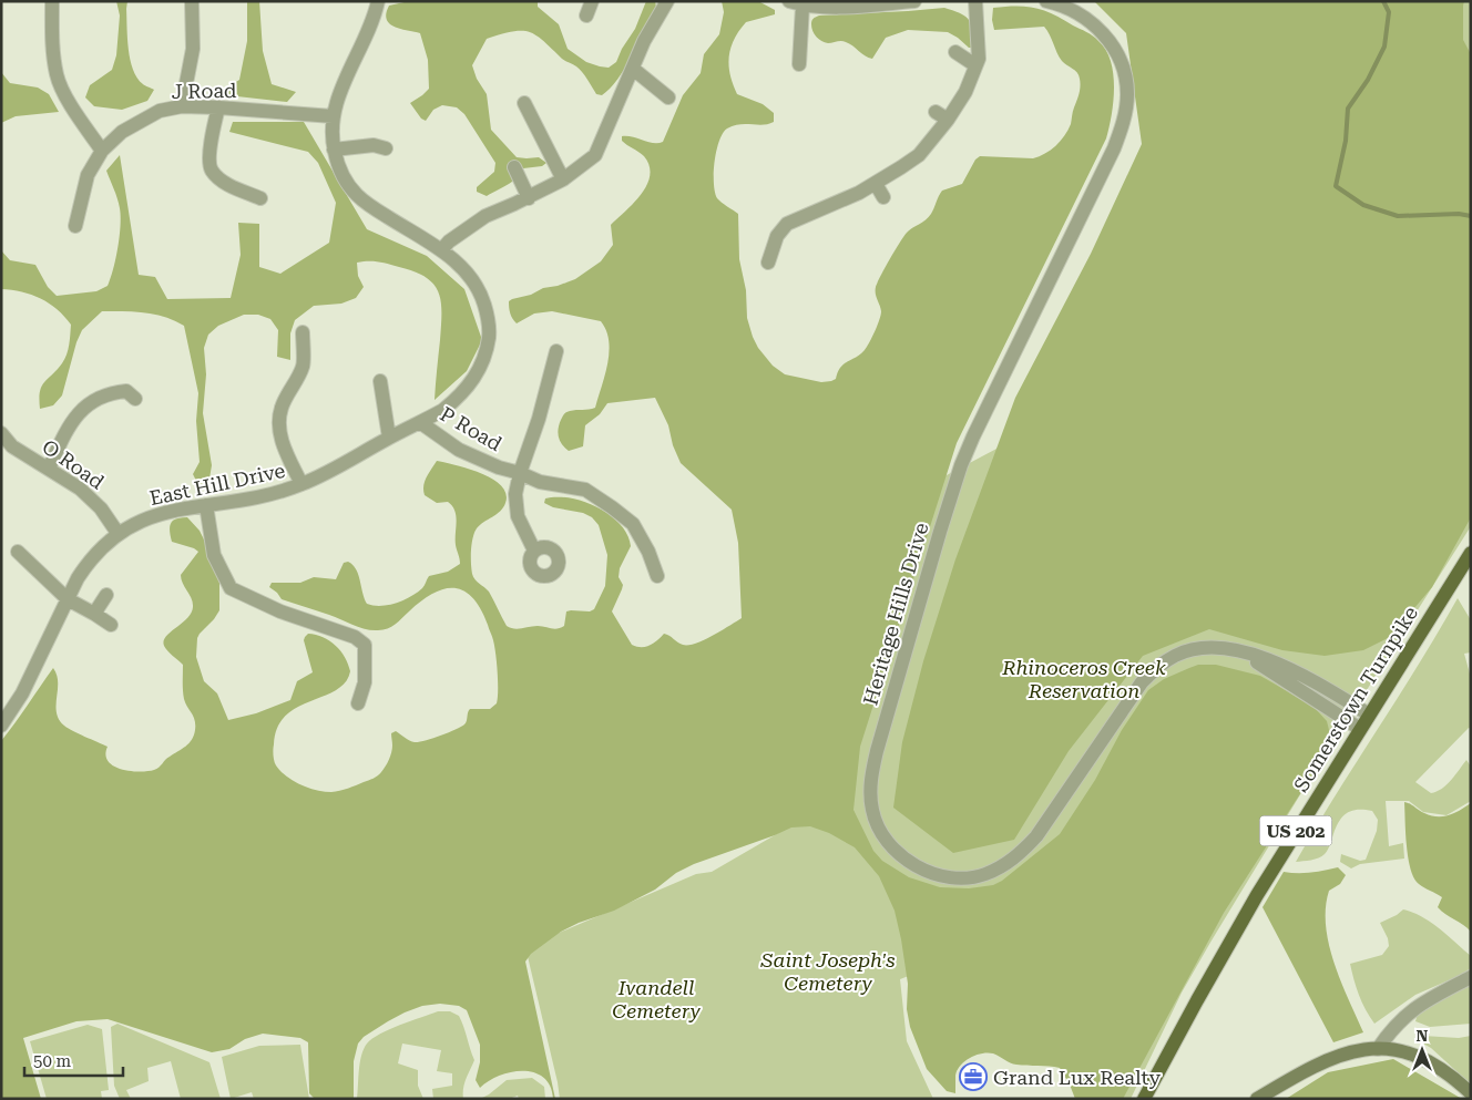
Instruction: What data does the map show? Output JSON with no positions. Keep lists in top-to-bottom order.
{
  "streets": {
    "main road": ["Somerstown Turnpike", "US 202"],
    "street": [
      "J Road",
      "P Road",
      "O Road",
      "East Hill Drive",
      "Heritage Hills Drive"
    ]
  },
  "crossings": [
    ["J Road", "East Hill Drive"],
    ["P Road", "East Hill Drive"],
    ["O Road", "East Hill Drive"],
    ["Heritage Hills Drive", "Somerstown Turnpike"]
  ],
  "parks": ["Rhinoceros Creek Reservation", "Saint Joseph's Cemetery", "Ivandell Cemetery"],
  "places": {
    "office": ["Grand Lux Realty"]
  },
  "scale_bar": "50 m",
  "north": "top"
}
